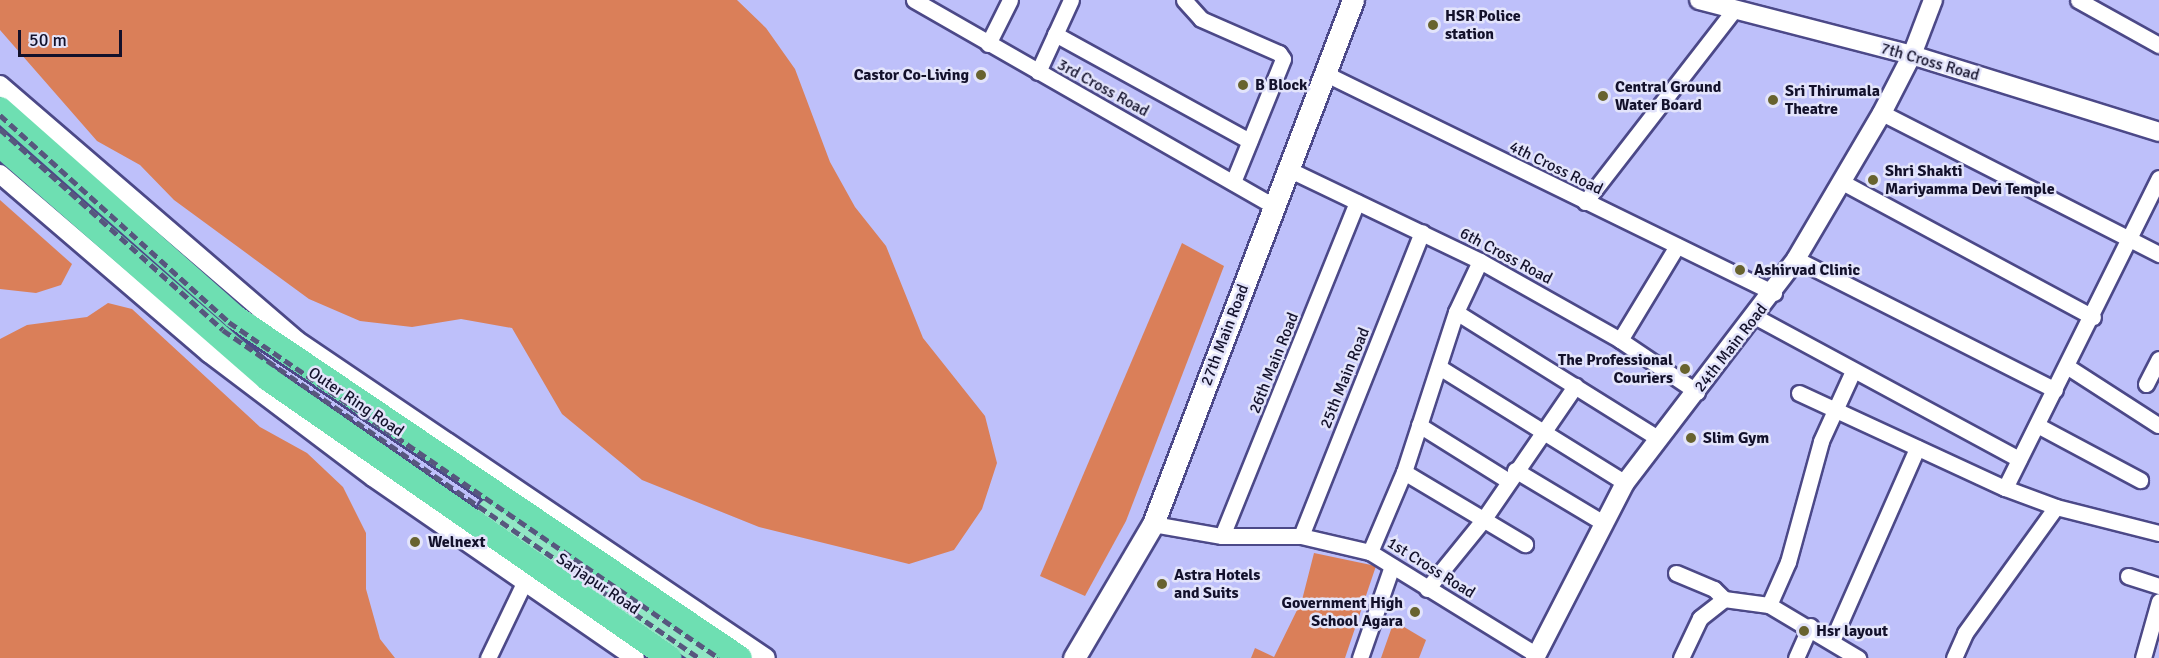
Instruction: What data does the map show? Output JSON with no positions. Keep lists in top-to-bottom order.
{
  "streets": {
    "highway": ["Outer Ring Road"],
    "main road": ["27th Main Road", "Sarjapur Road"],
    "street": [
      "7th Cross Road",
      "3rd Cross Road",
      "4th Cross Road",
      "6th Cross Road",
      "24th Main Road",
      "26th Main Road",
      "25th Main Road",
      "1st Cross Road"
    ]
  },
  "crossings": [
    ["7th Cross Road", "24th Main Road"],
    ["3rd Cross Road", "27th Main Road"],
    ["4th Cross Road", "27th Main Road"],
    ["4th Cross Road", "24th Main Road"],
    ["6th Cross Road", "27th Main Road"],
    ["6th Cross Road", "24th Main Road"],
    ["6th Cross Road", "26th Main Road"],
    ["6th Cross Road", "25th Main Road"],
    ["27th Main Road", "1st Cross Road"],
    ["24th Main Road", "1st Cross Road"],
    ["26th Main Road", "1st Cross Road"],
    ["25th Main Road", "1st Cross Road"]
  ],
  "places": [
    "HSR Police station",
    "Castor Co-Living",
    "B Block",
    "Central Ground Water Board",
    "Sri Thirumala Theatre",
    "Shri Shakti Mariyamma Devi Temple",
    "Ashirvad Clinic",
    "The Professional Couriers",
    "Slim Gym",
    "Welnext",
    "Astra Hotels and Suits",
    "Government High School Agara",
    "Hsr layout"
  ],
  "scale_bar": "50 m"
}
